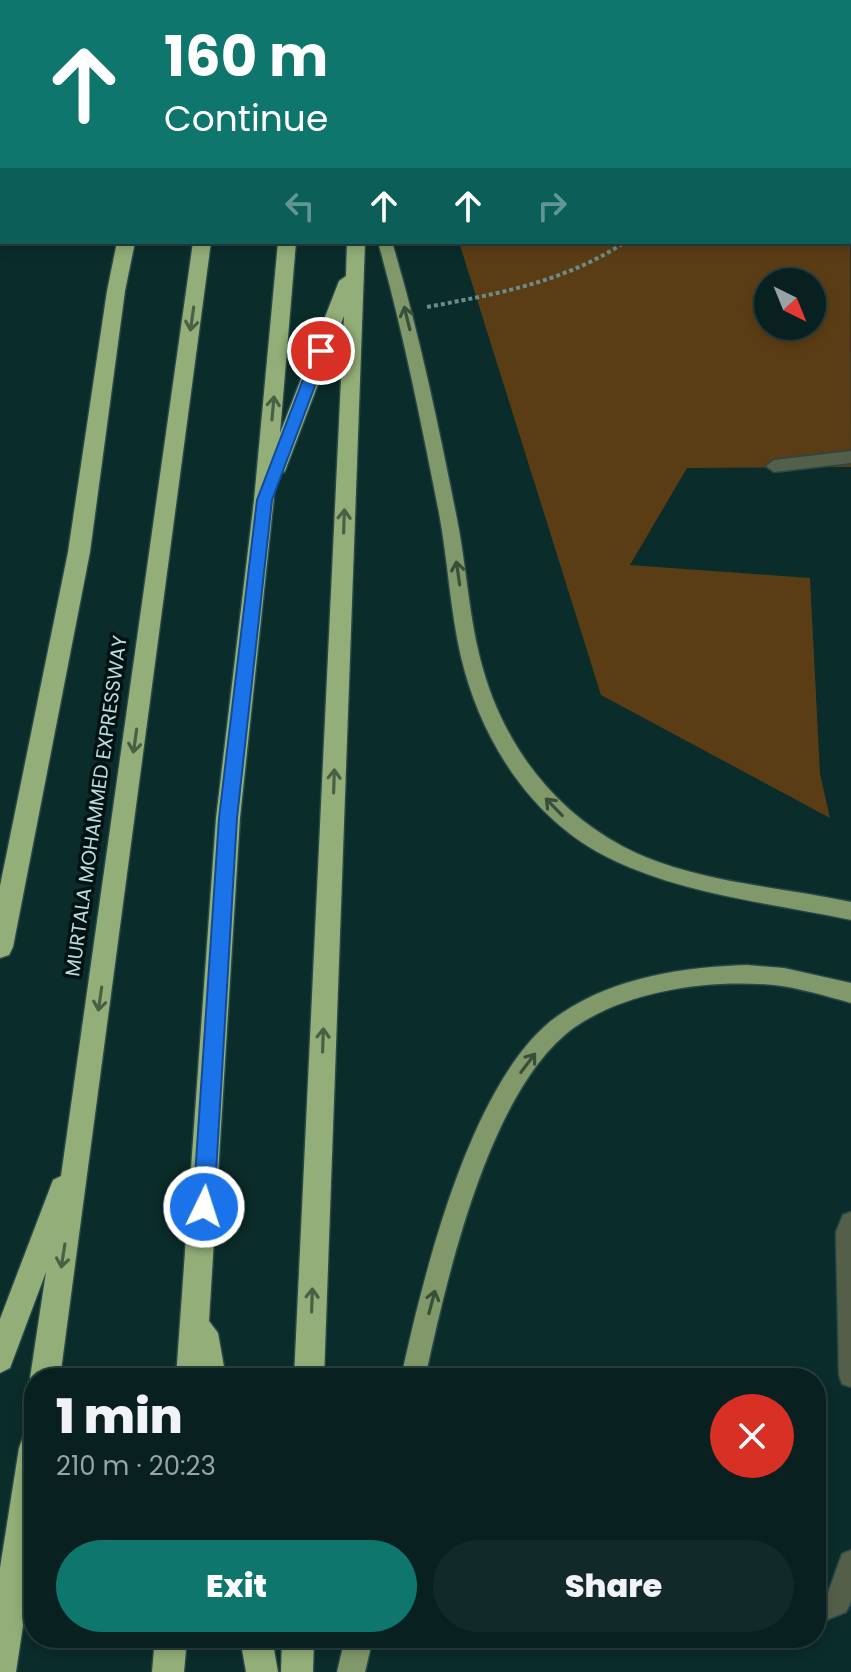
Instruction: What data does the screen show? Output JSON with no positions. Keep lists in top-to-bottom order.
{
  "streets": {
    "highway": ["MURTALA MOHAMMED EXPRESSWAY"]
  },
  "north": "bottom right",
  "page": {
    "turn": ["160 m", "Continue"],
    "heading": ["1 min", "210 m · 20:23"],
    "buttons": ["Exit", "Share"]
  }
}
